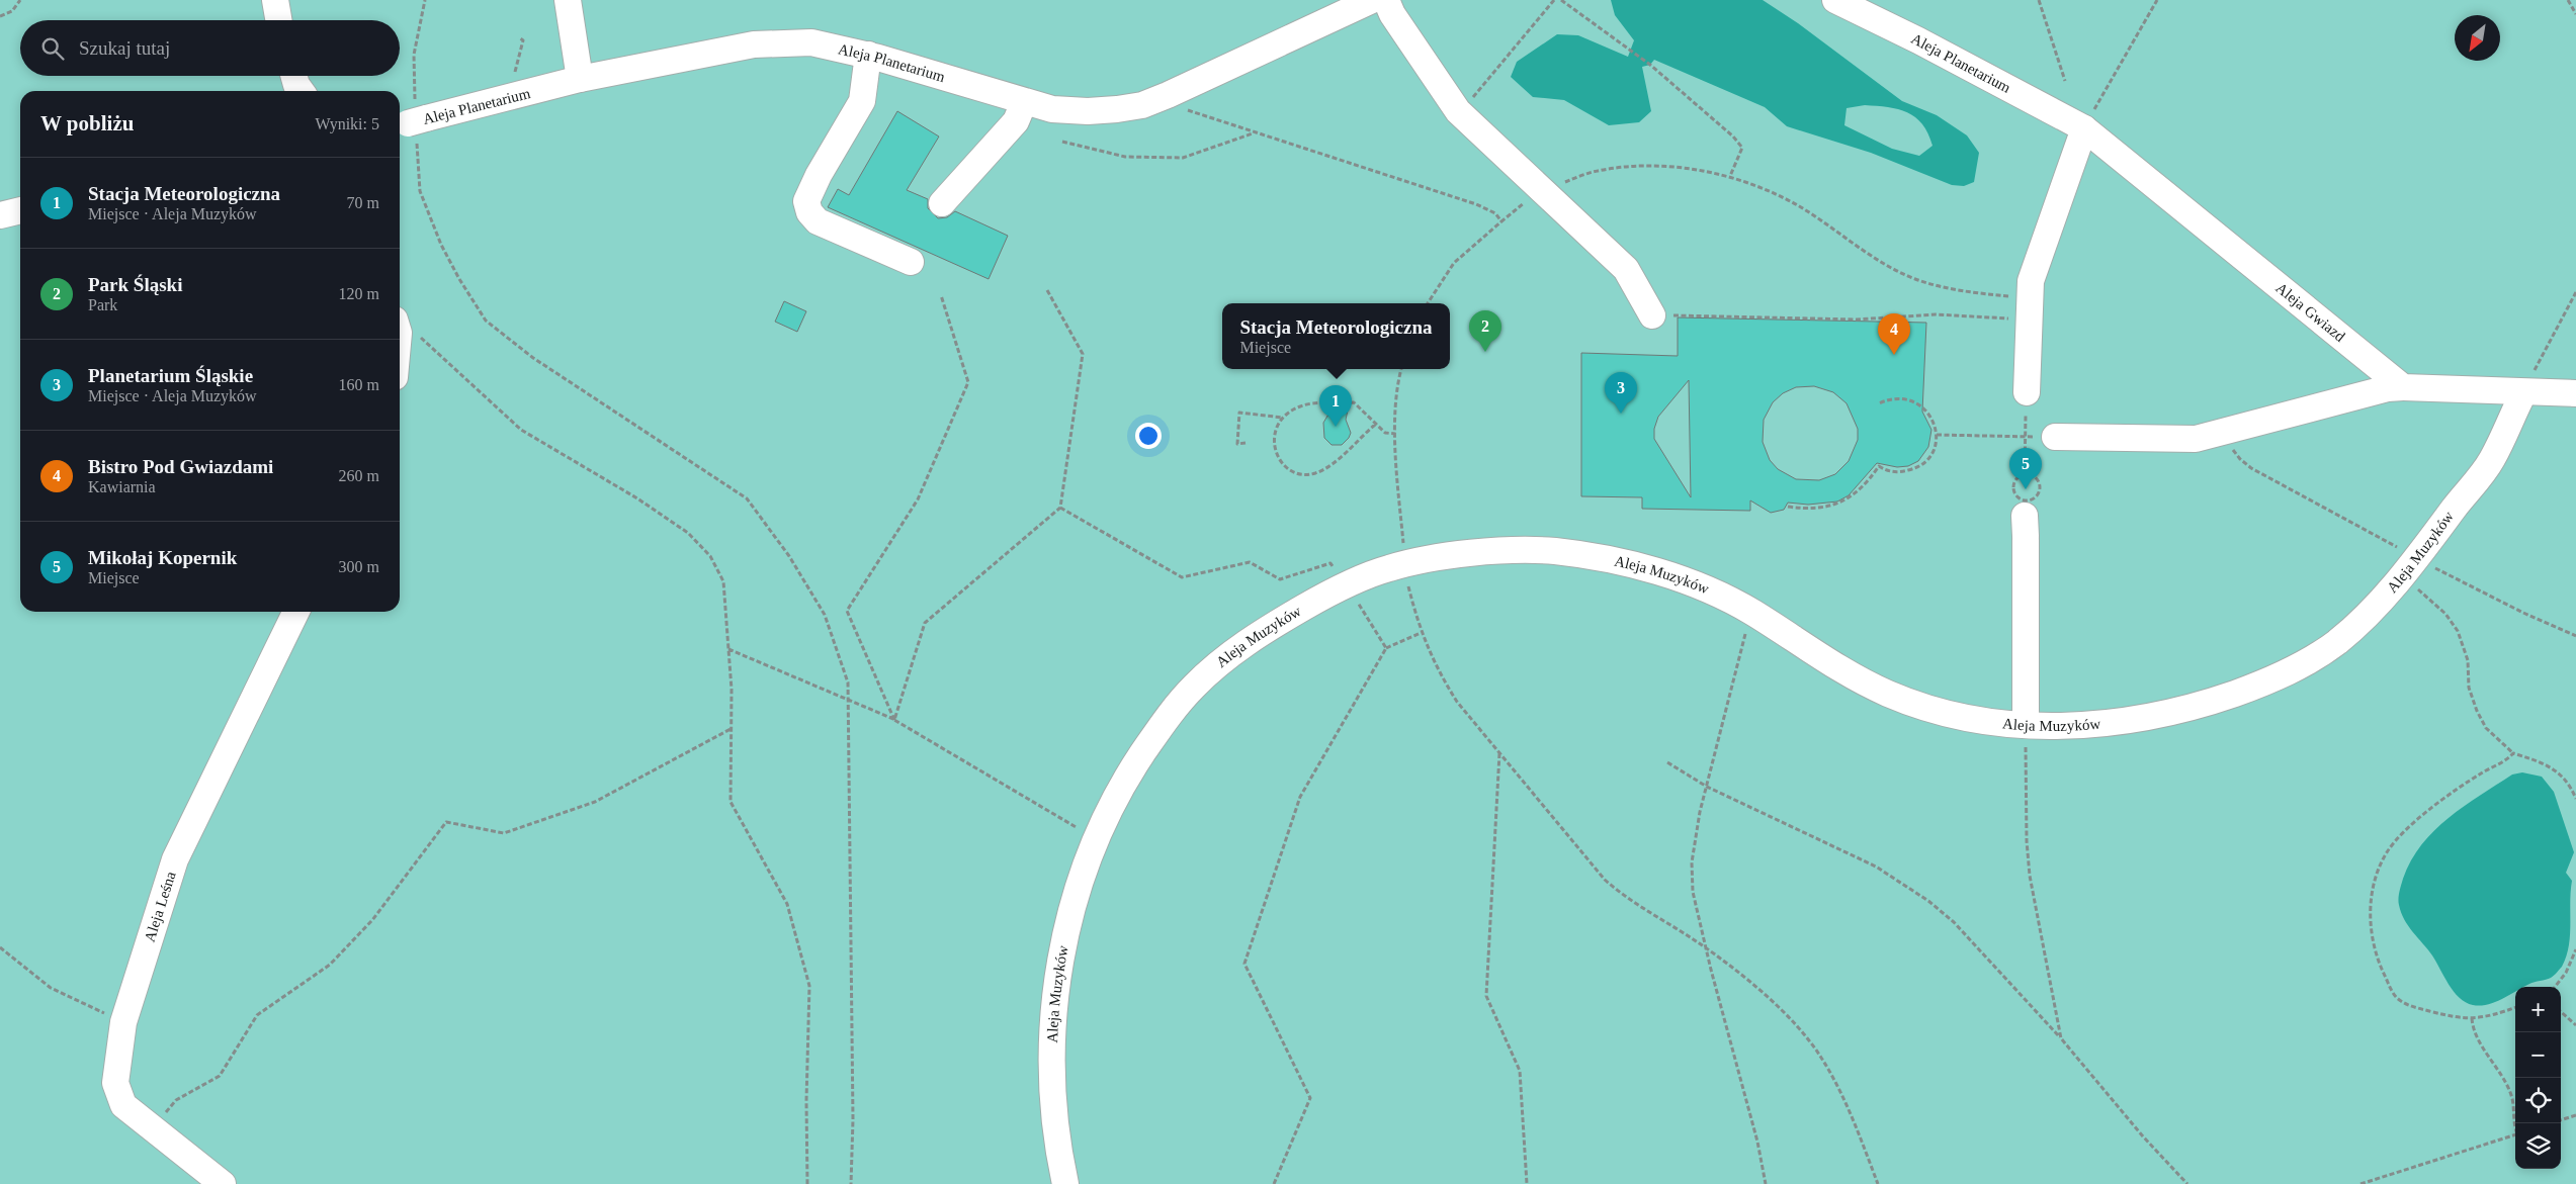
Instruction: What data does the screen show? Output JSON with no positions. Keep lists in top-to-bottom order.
{
  "streets": {
    "street": [
      "Aleja Planetarium",
      "Aleja Gwiazd",
      "Aleja Muzyków",
      "Aleja Leśna"
    ]
  },
  "crossings": [
    ["Aleja Planetarium", "Aleja Gwiazd"]
  ],
  "north": "bottom left",
  "page": {
    "search": "Szukaj tutaj",
    "heading": ["W pobliżu", "Wyniki: 5"],
    "list": [
      {
        "mark": "1",
        "name": "Stacja Meteorologiczna",
        "note": "Miejsce · Aleja Muzyków",
        "value": "70 m"
      },
      {
        "mark": "2",
        "name": "Park Śląski",
        "note": "Park",
        "value": "120 m"
      },
      {
        "mark": "3",
        "name": "Planetarium Śląskie",
        "note": "Miejsce · Aleja Muzyków",
        "value": "160 m"
      },
      {
        "mark": "4",
        "name": "Bistro Pod Gwiazdami",
        "note": "Kawiarnia",
        "value": "260 m"
      },
      {
        "mark": "5",
        "name": "Mikołaj Kopernik",
        "note": "Miejsce",
        "value": "300 m"
      }
    ],
    "popup": ["Stacja Meteorologiczna", "Miejsce"],
    "pins": [
      "2",
      "4",
      "3",
      "1",
      "5"
    ],
    "map_buttons": ["+", "−"]
  }
}
